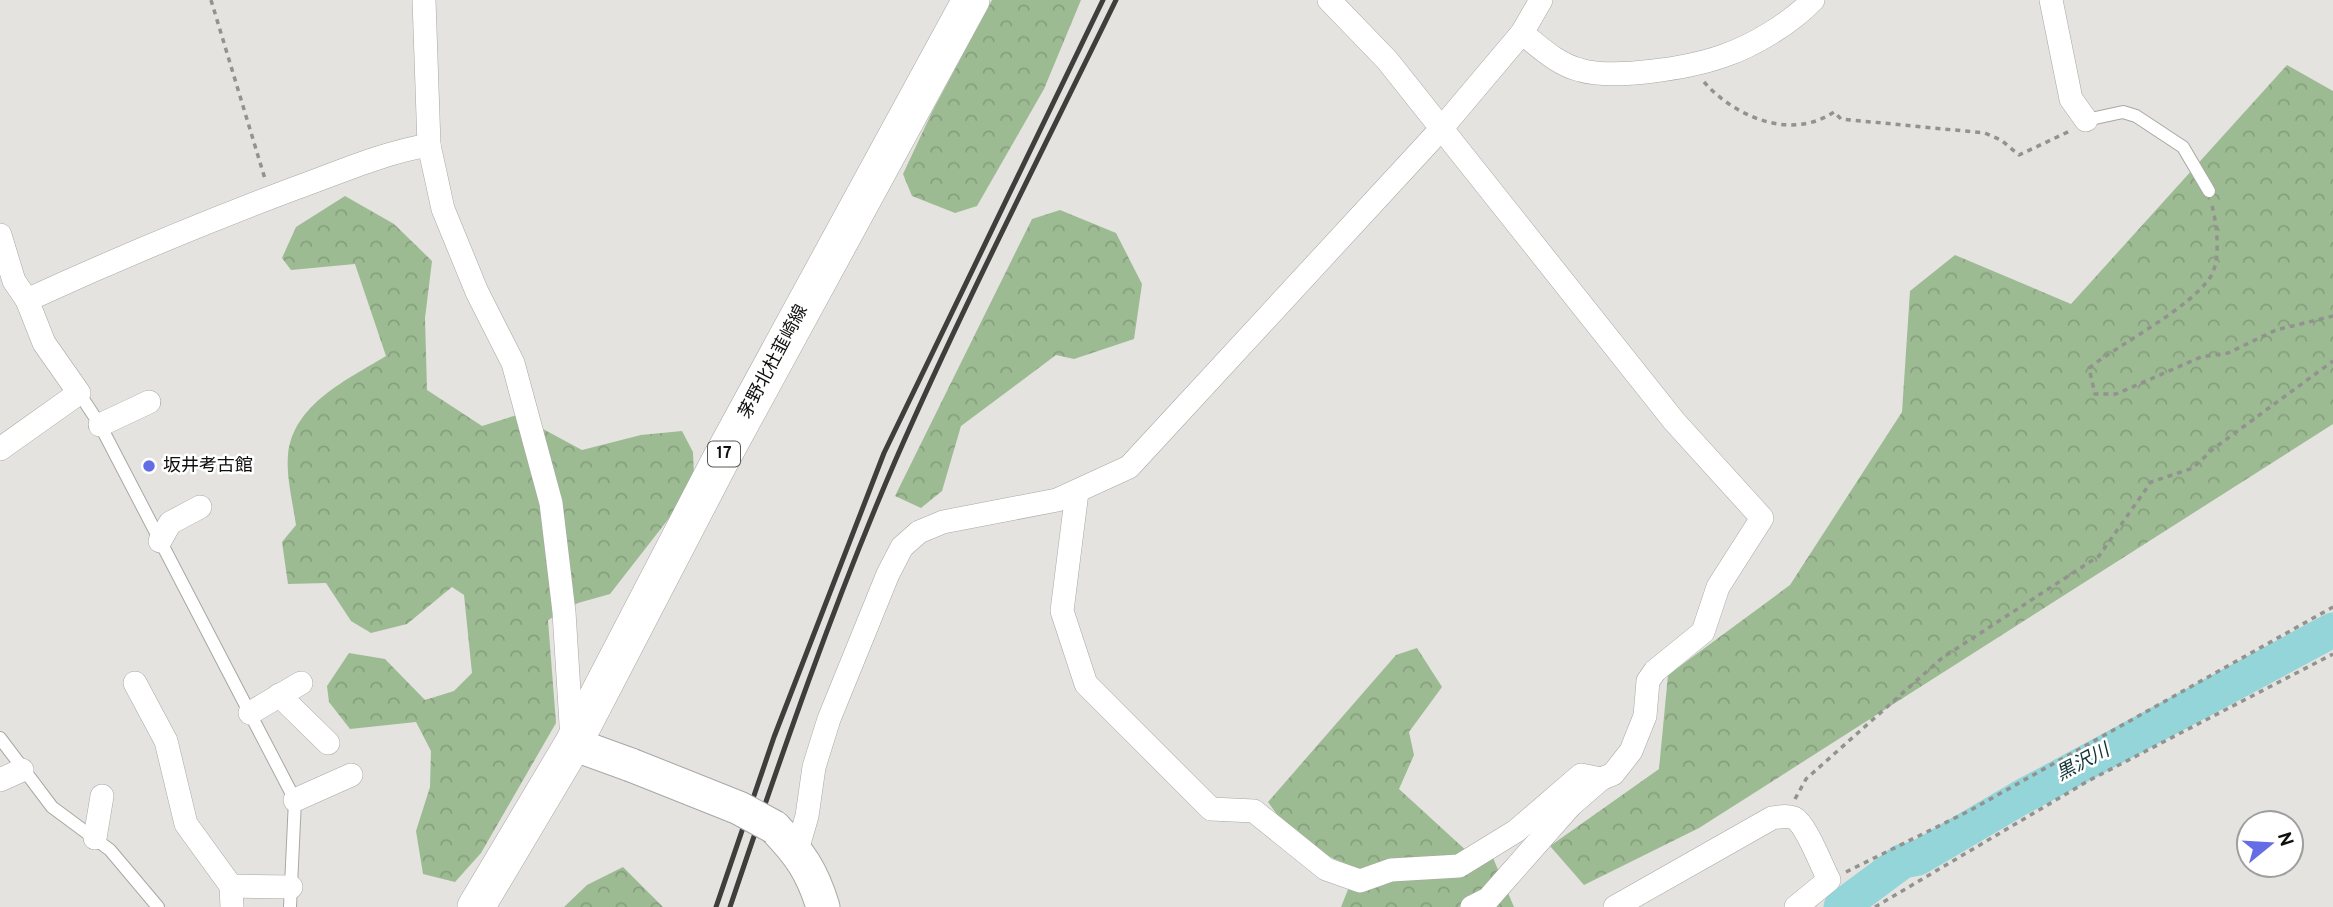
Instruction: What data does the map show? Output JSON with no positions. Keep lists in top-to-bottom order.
{
  "streets": {
    "main road": ["茅野北杜韮崎線", "17"]
  },
  "water": ["黒沢川"],
  "places": ["坂井考古館"],
  "north": "right"
}
